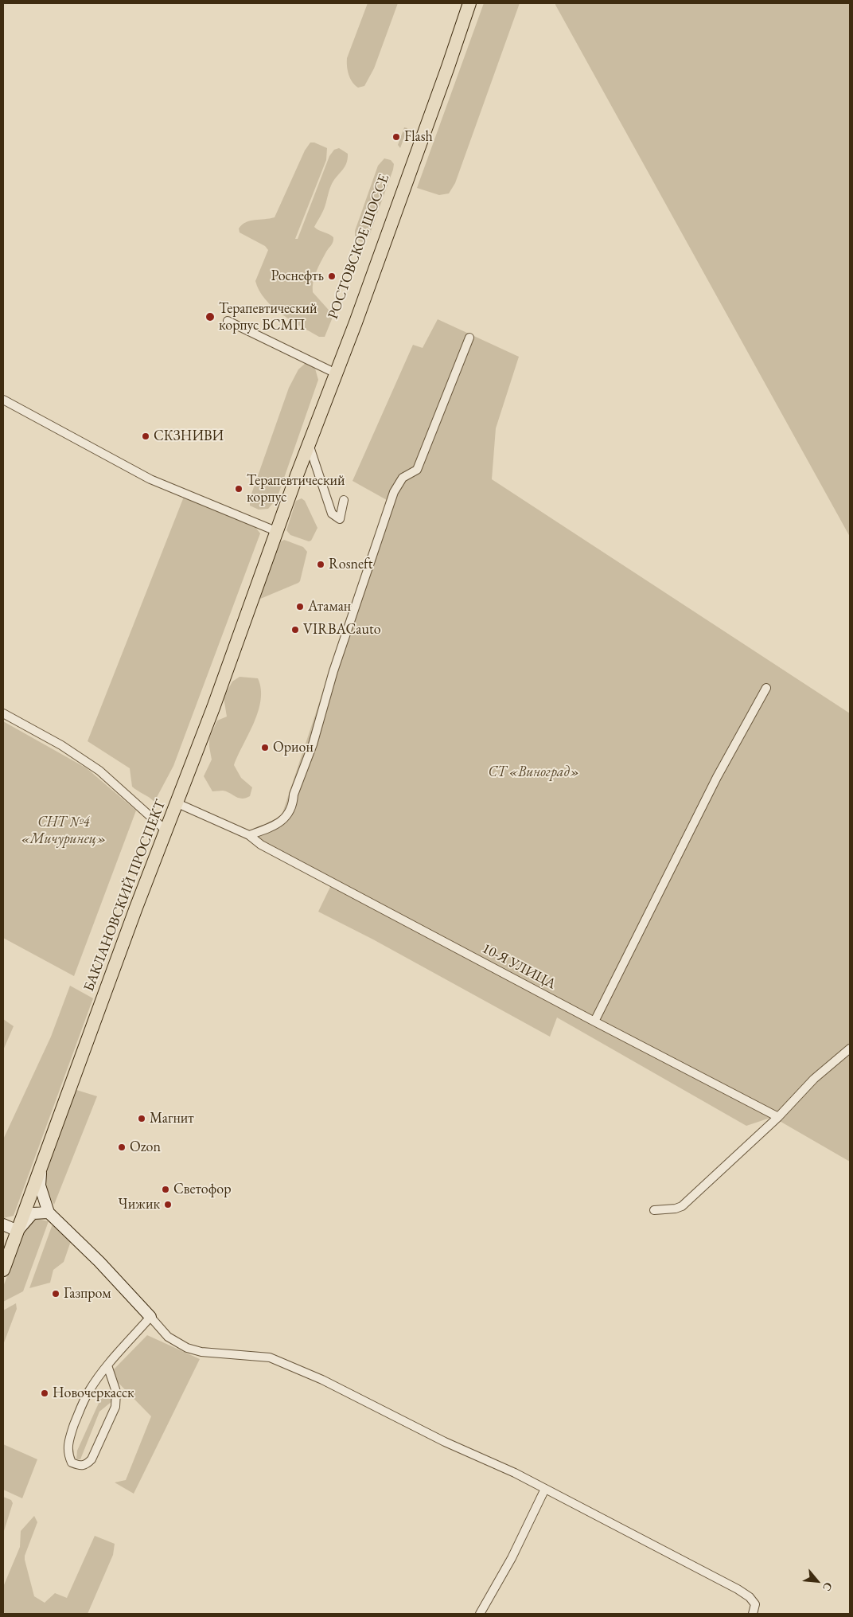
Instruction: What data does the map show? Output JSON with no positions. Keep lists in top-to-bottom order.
{
  "streets": {
    "main road": ["РОСТОВСКОЕ ШОССЕ", "БАКЛАНОВСКИЙ ПРОСПЕКТ"],
    "street": ["10-Я УЛИЦА"]
  },
  "crossings": [
    ["РОСТОВСКОЕ ШОССЕ", "БАКЛАНОВСКИЙ ПРОСПЕКТ"],
    ["БАКЛАНОВСКИЙ ПРОСПЕКТ", "10-Я УЛИЦА"]
  ],
  "parks": ["СТ «Виноград»", "СНТ №4 «Мичуринец»"],
  "places": [
    "Flash",
    "Роснефть",
    "Терапевтический корпус БСМП",
    "СКЗНИВИ",
    "Терапевтический корпус",
    "Rosneft",
    "Атаман",
    "VIRBACauto",
    "Орион",
    "Магнит",
    "Ozon",
    "Светофор",
    "Чижик",
    "Газпром",
    "Новочеркасск"
  ],
  "north": "bottom right"
}
